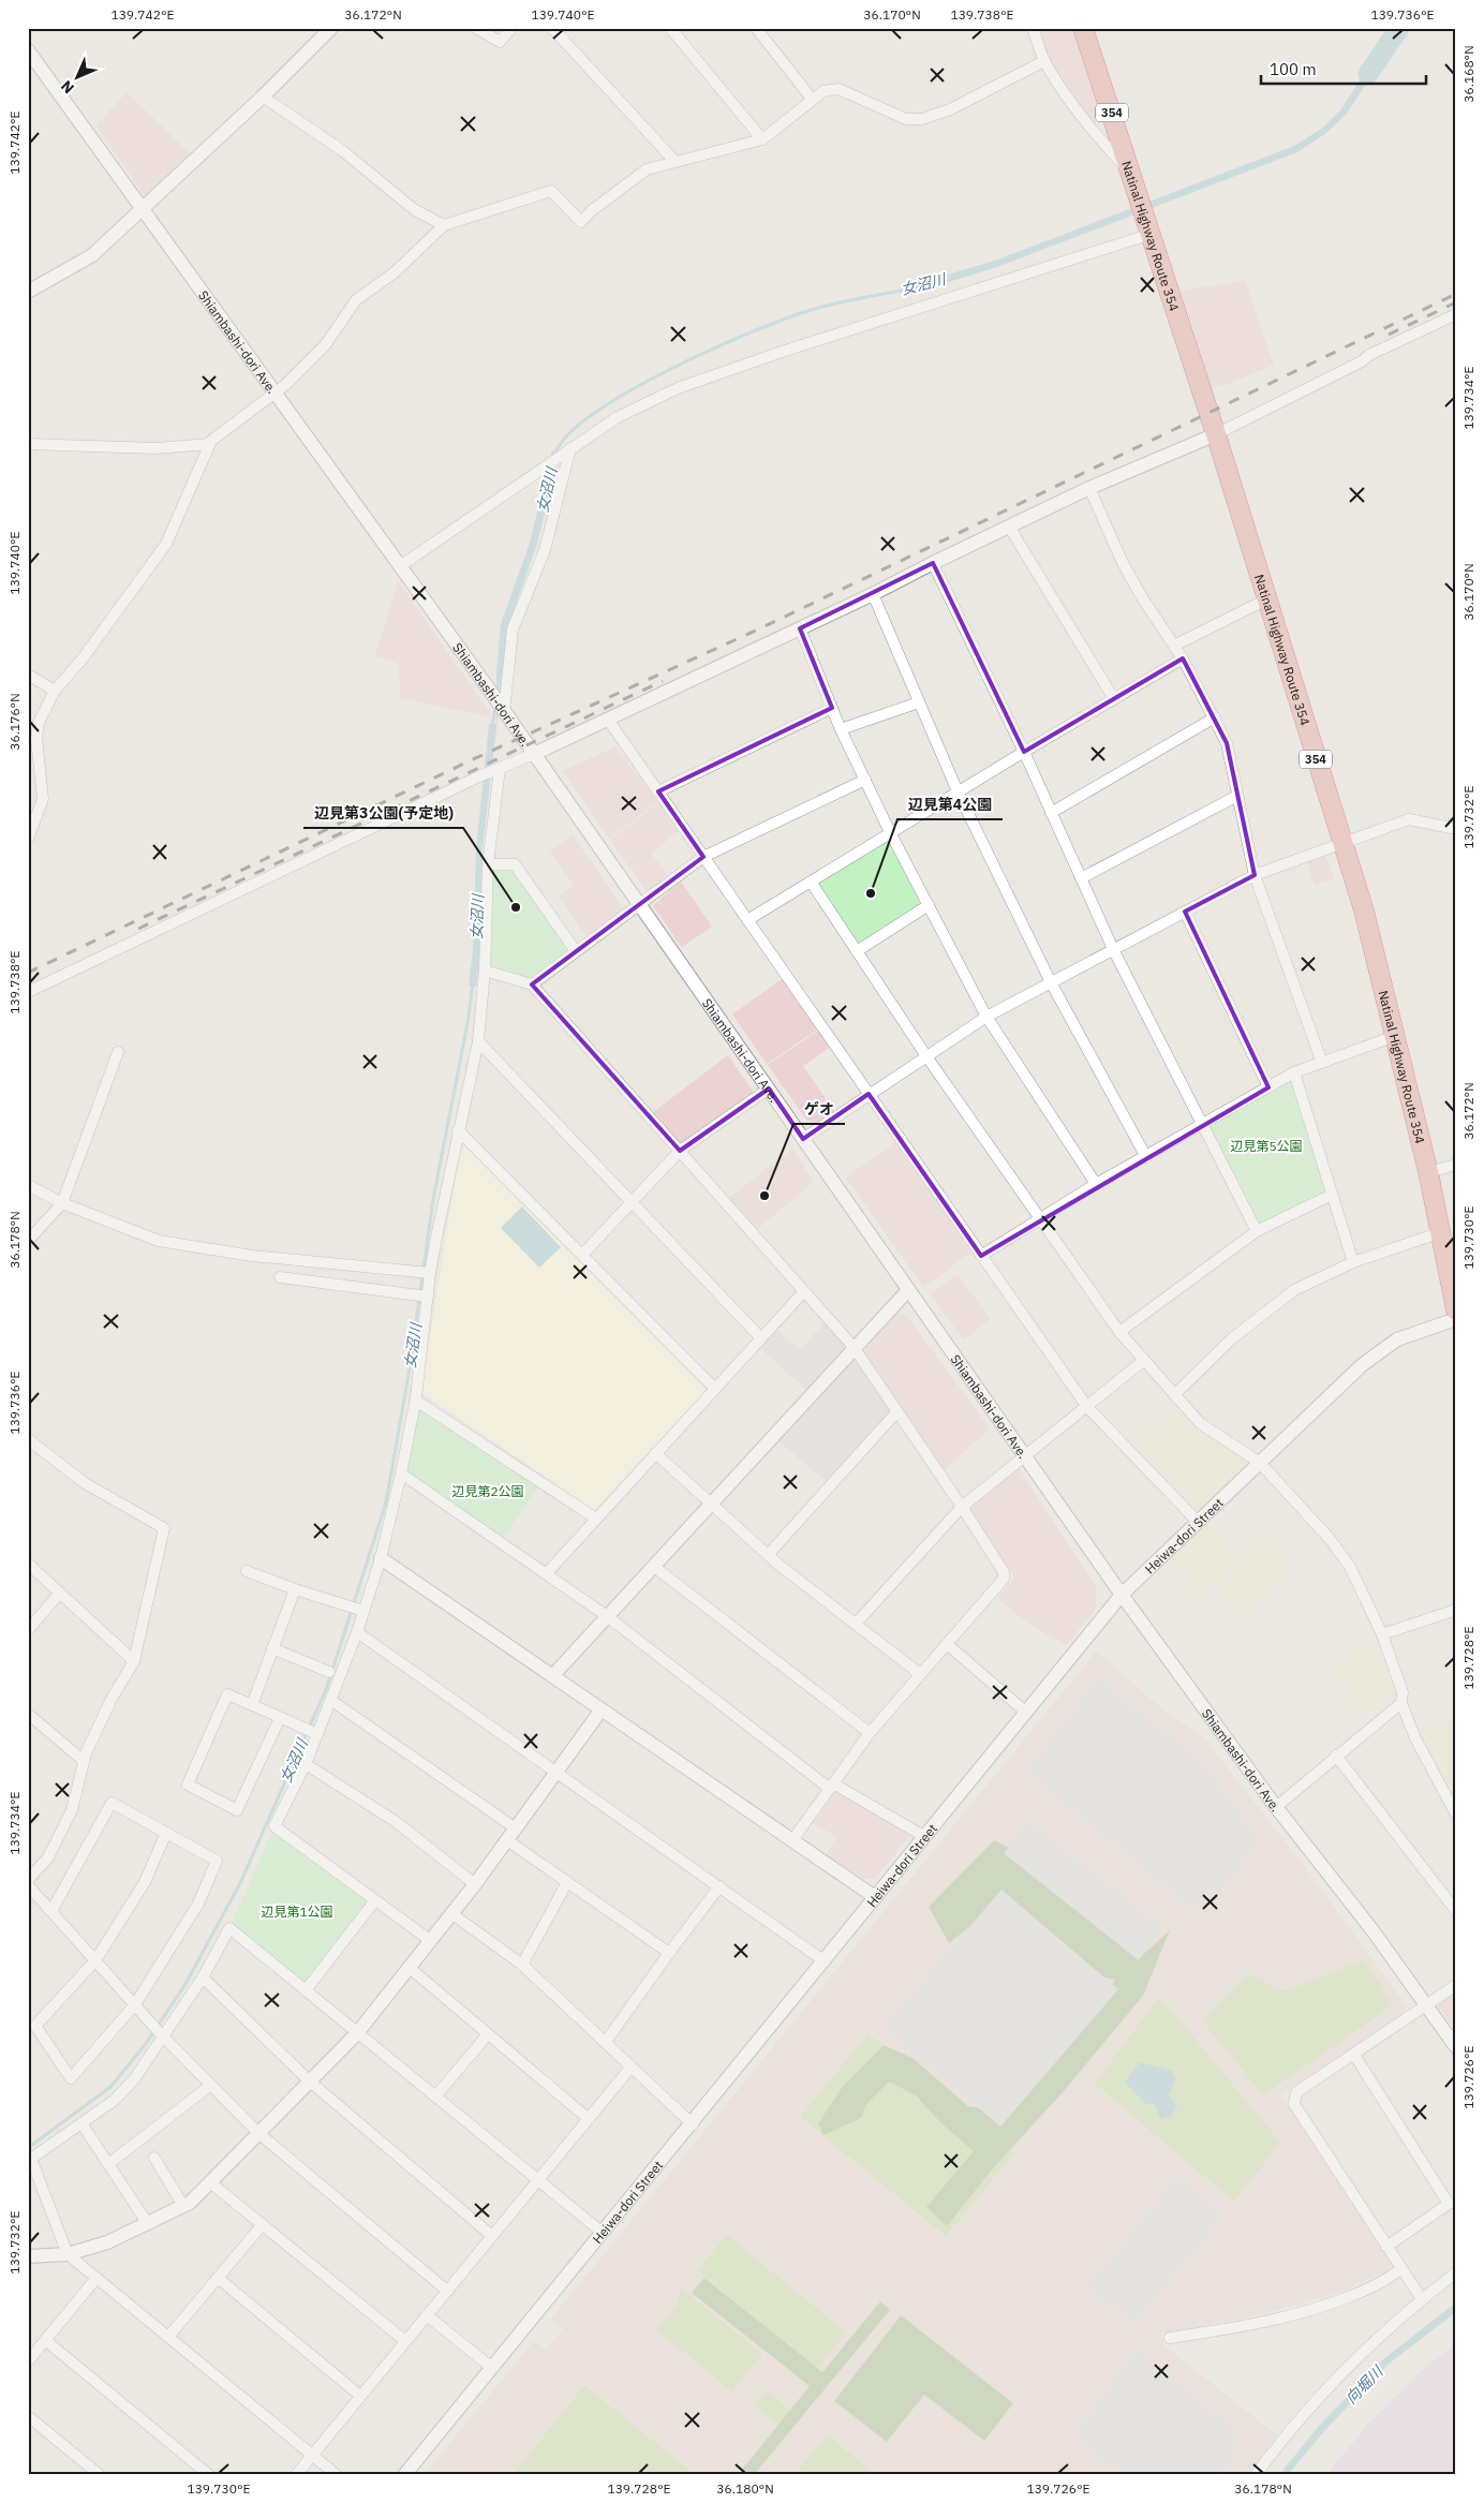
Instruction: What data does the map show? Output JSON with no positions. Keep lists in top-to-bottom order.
{
  "streets": {
    "highway": ["354", "Natinal Highway Route 354"],
    "street": ["Shiambashi-dori Ave.", "Heiwa-dori Street"]
  },
  "crossings": [
    ["Shiambashi-dori Ave.", "Heiwa-dori Street"]
  ],
  "water": ["女沼川", "向堀川"],
  "parks": ["辺見第5公園", "辺見第2公園", "辺見第1公園"],
  "places": ["辺見第4公園", "辺見第3公園(予定地)", "ゲオ"],
  "scale_bar": "100 m",
  "north": "bottom left",
  "coordinates": [
    "139.742°E",
    "36.172°N",
    "139.740°E",
    "36.170°N",
    "139.738°E",
    "139.736°E",
    "36.168°N",
    "139.734°E",
    "36.176°N",
    "139.732°E",
    "139.730°E",
    "36.178°N",
    "139.728°E",
    "139.726°E",
    "36.180°N"
  ]
}
